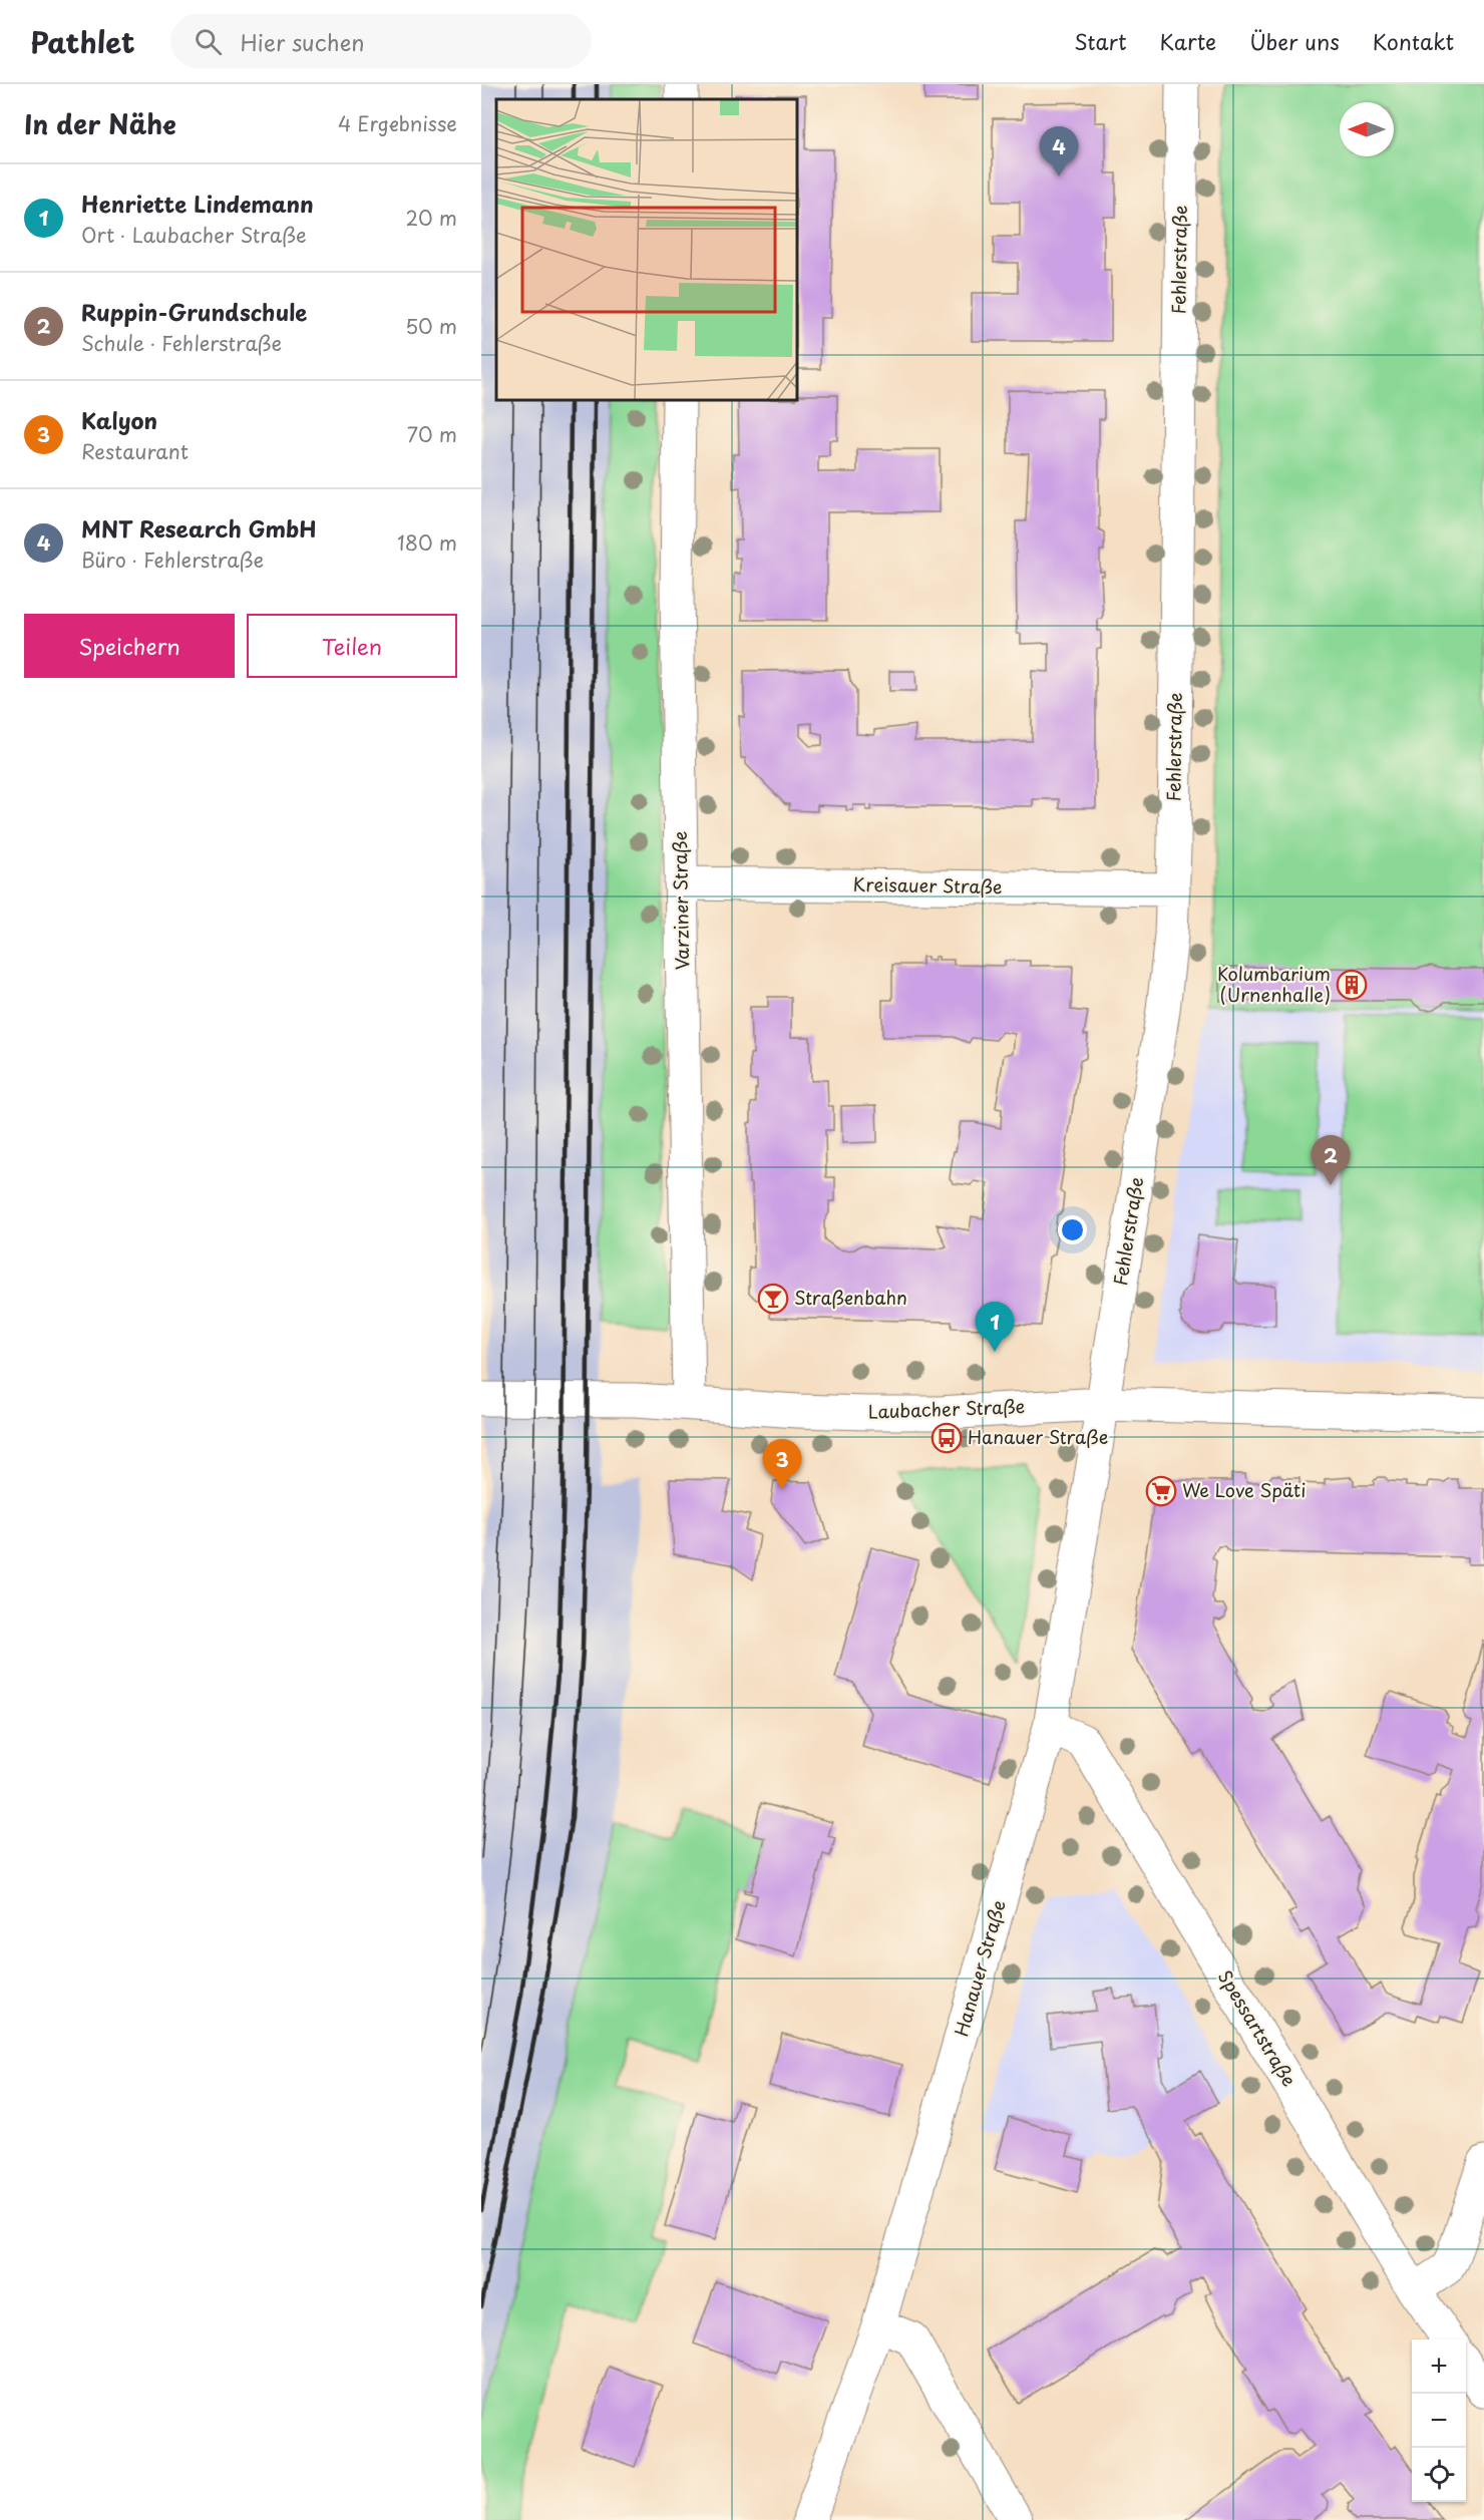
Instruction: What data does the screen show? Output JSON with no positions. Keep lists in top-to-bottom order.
{
  "streets": {
    "street": [
      "Fehlerstraße",
      "Kreisauer Straße",
      "Varziner Straße",
      "Laubacher Straße",
      "Hanauer Straße",
      "Spessartstraße"
    ]
  },
  "crossings": [
    ["Fehlerstraße", "Kreisauer Straße"],
    ["Fehlerstraße", "Laubacher Straße"],
    ["Fehlerstraße", "Hanauer Straße"],
    ["Kreisauer Straße", "Varziner Straße"],
    ["Varziner Straße", "Laubacher Straße"],
    ["Laubacher Straße", "Hanauer Straße"],
    ["Hanauer Straße", "Spessartstraße"]
  ],
  "places": {
    "building": ["Kolumbarium (Urnenhalle)"],
    "bar": ["Straßenbahn"],
    "bus stop": ["Hanauer Straße"],
    "supermarket": ["We Love Späti"]
  },
  "north": "left",
  "page": {
    "header": "Pathlet",
    "search": "Hier suchen",
    "nav": [
      "Start",
      "Karte",
      "Über uns",
      "Kontakt"
    ],
    "heading": ["In der Nähe", "4 Ergebnisse"],
    "pins": [
      "4",
      "2",
      "1",
      "3"
    ],
    "list": [
      {
        "mark": "1",
        "name": "Henriette Lindemann",
        "note": "Ort · Laubacher Straße",
        "value": "20 m"
      },
      {
        "mark": "2",
        "name": "Ruppin-Grundschule",
        "note": "Schule · Fehlerstraße",
        "value": "50 m"
      },
      {
        "mark": "3",
        "name": "Kalyon",
        "note": "Restaurant",
        "value": "70 m"
      },
      {
        "mark": "4",
        "name": "MNT Research GmbH",
        "note": "Büro · Fehlerstraße",
        "value": "180 m"
      }
    ],
    "buttons": ["Speichern", "Teilen"],
    "map_buttons": ["+", "−"]
  }
}
